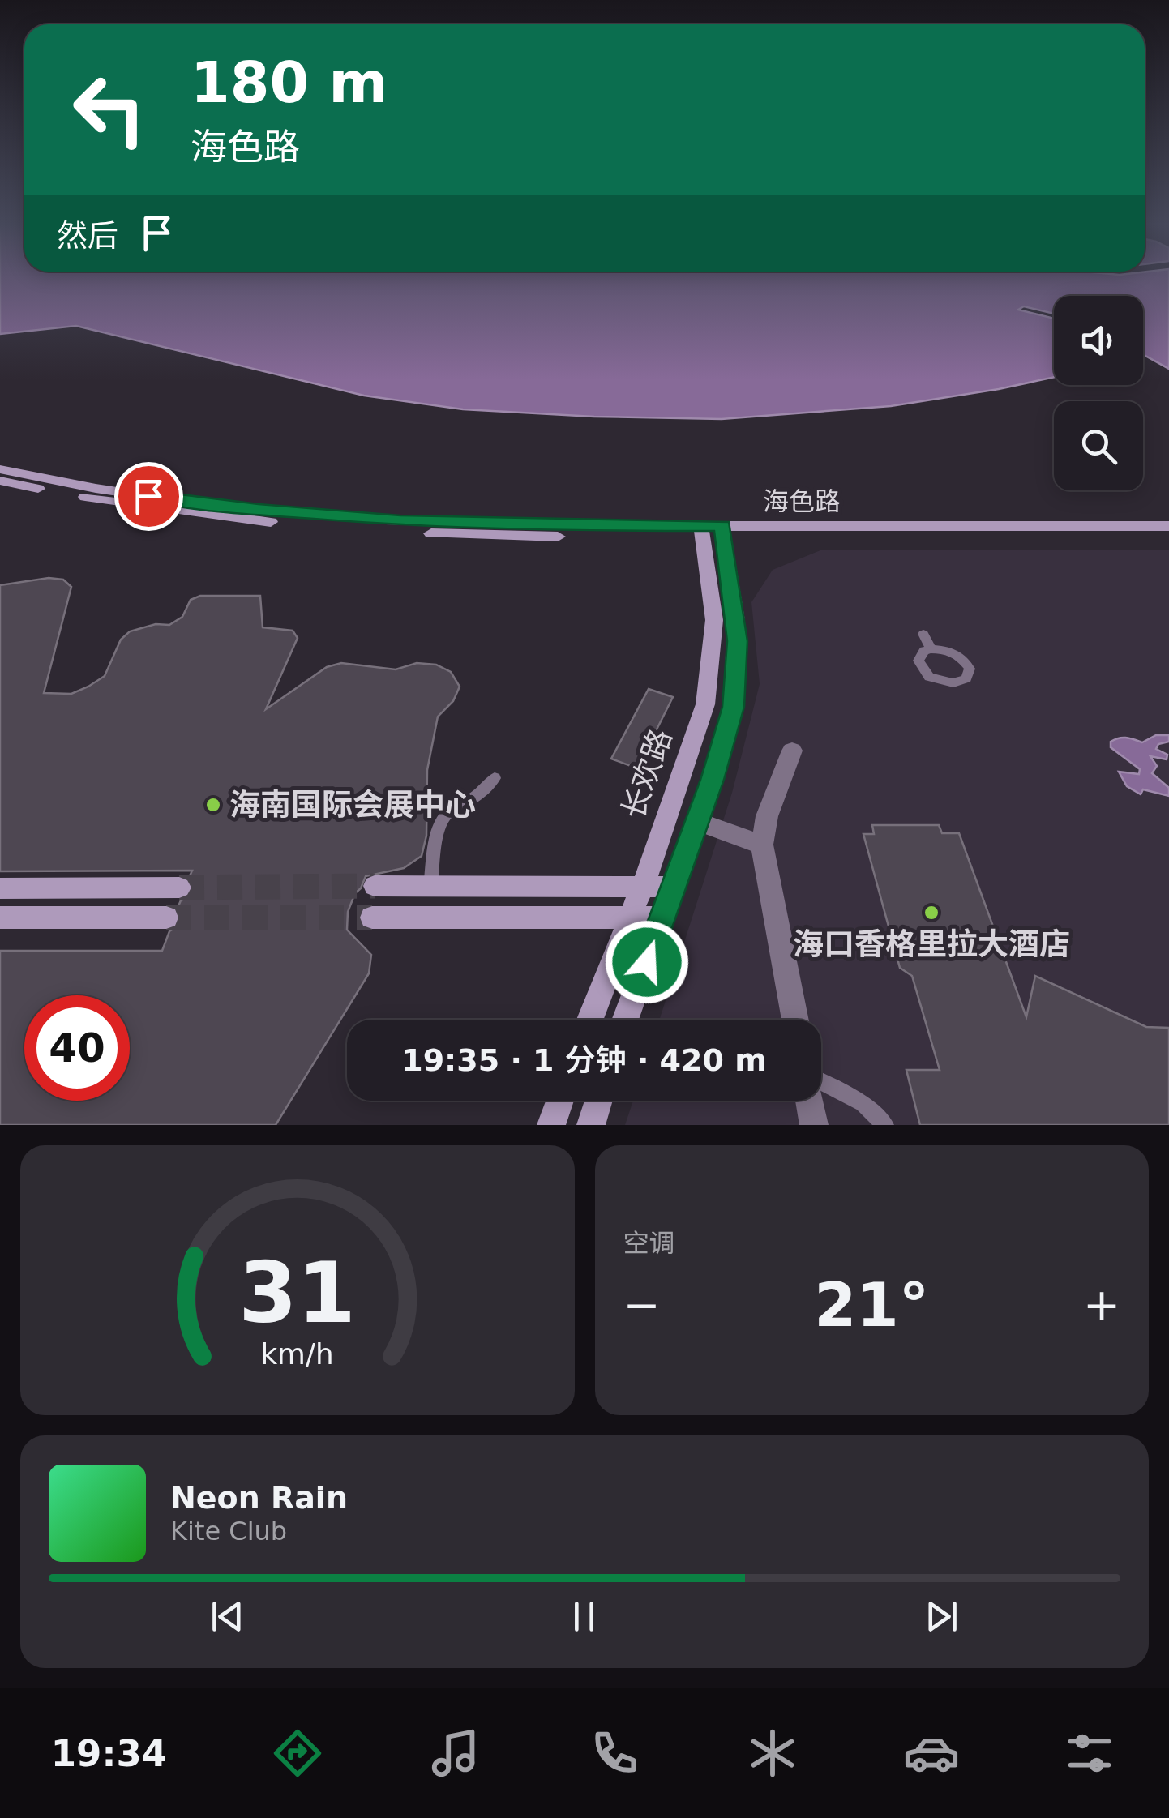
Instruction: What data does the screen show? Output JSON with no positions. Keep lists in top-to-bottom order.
{
  "streets": {
    "street": ["海色路", "长欢路"]
  },
  "crossings": [
    ["海色路", "长欢路"]
  ],
  "places": ["海南国际会展中心", "海口香格里拉大酒店"],
  "page": {
    "turn": ["180 m", "海色路"],
    "then": "然后",
    "limit": "40",
    "trip": "19:35 · 1 分钟 · 420 m",
    "tile": "空调",
    "heat": ["−", "21°", "+"],
    "song": ["Neon Rain", "Kite Club"],
    "tabs": "19:34",
    "gauge": ["31", "km/h"]
  }
}
